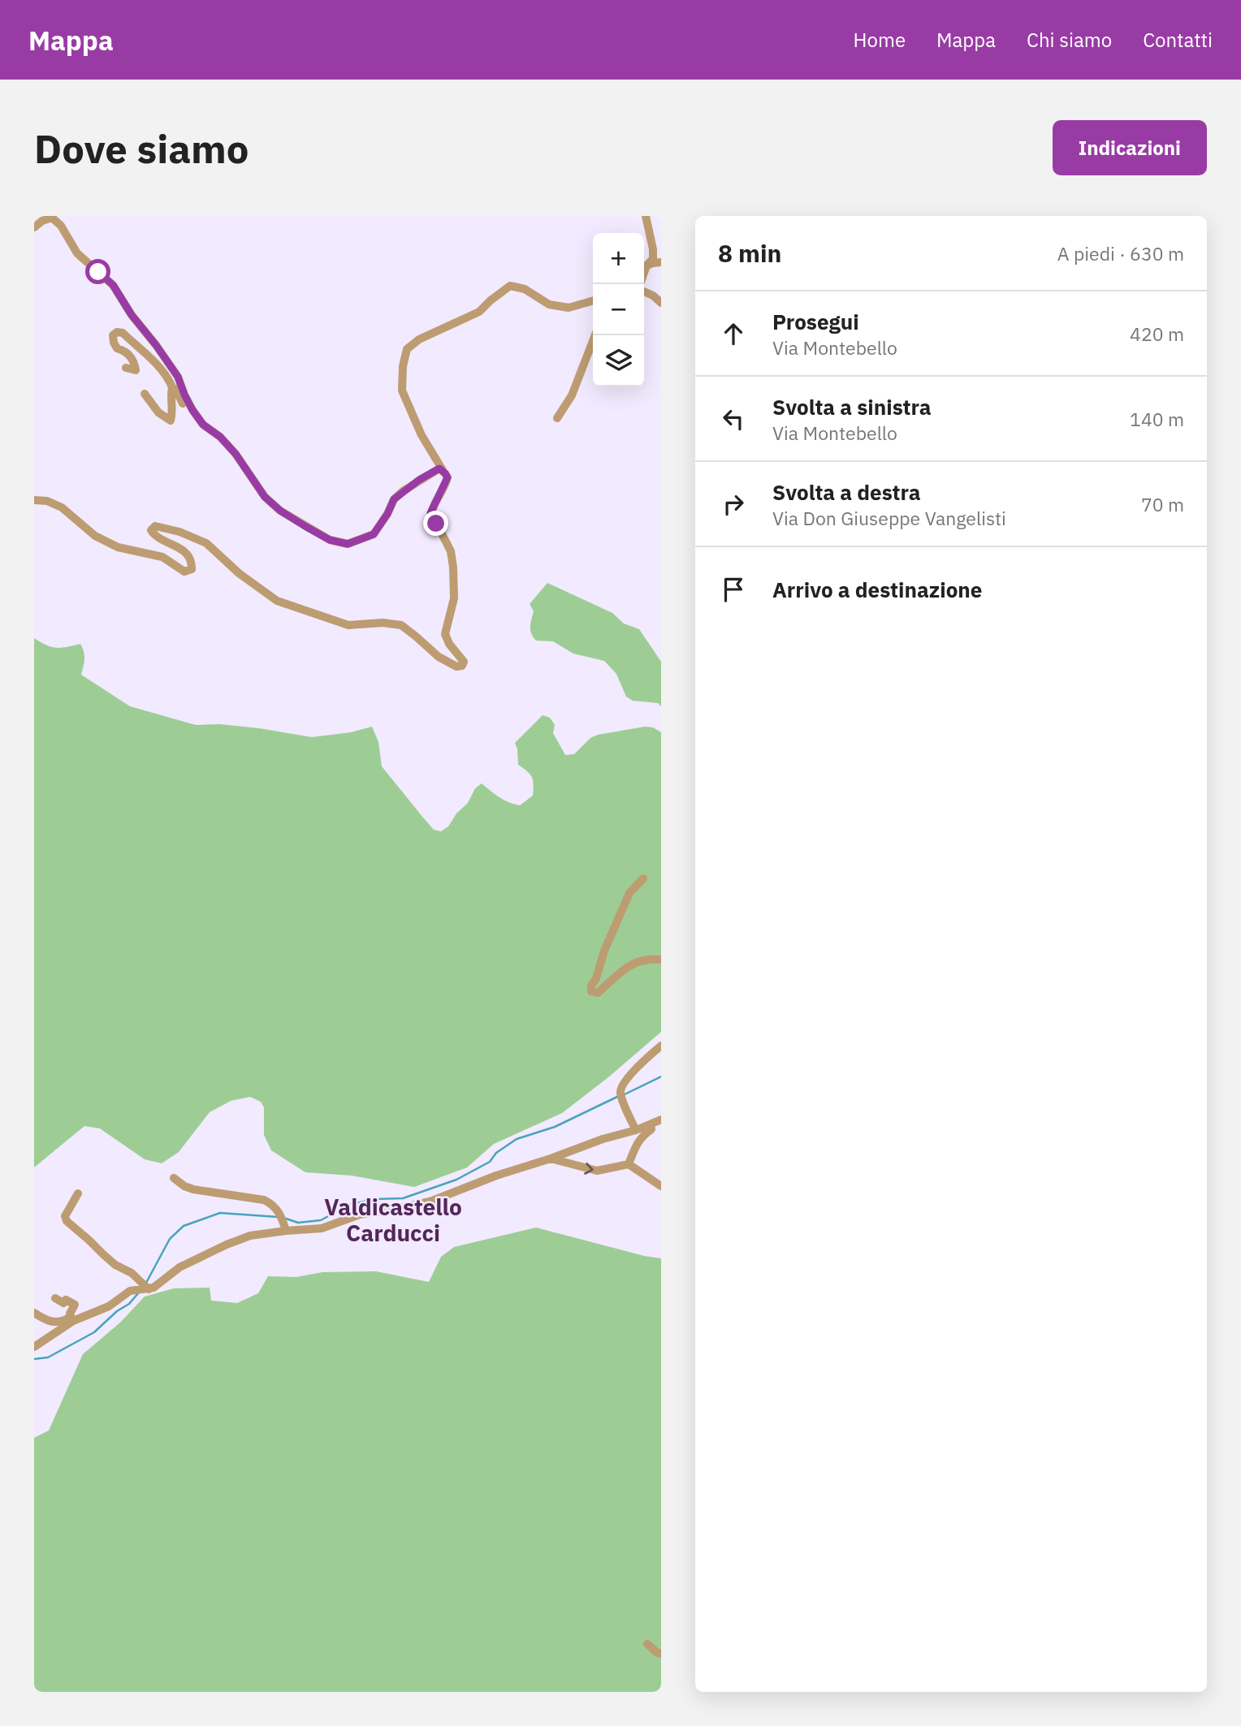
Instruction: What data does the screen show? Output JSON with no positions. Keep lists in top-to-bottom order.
{
  "districts": ["Valdicastello Carducci"],
  "page": {
    "header": "Mappa",
    "nav": [
      "Home",
      "Mappa",
      "Chi siamo",
      "Contatti"
    ],
    "buttons": "Indicazioni",
    "title": "Dove siamo",
    "heading": ["8 min", "A piedi · 630 m"],
    "map_buttons": ["+", "−"],
    "list": [
      ["Prosegui", "Via Montebello", "420 m"],
      ["Svolta a sinistra", "Via Montebello", "140 m"],
      ["Svolta a destra", "Via Don Giuseppe Vangelisti", "70 m"],
      "Arrivo a destinazione"
    ]
  }
}
